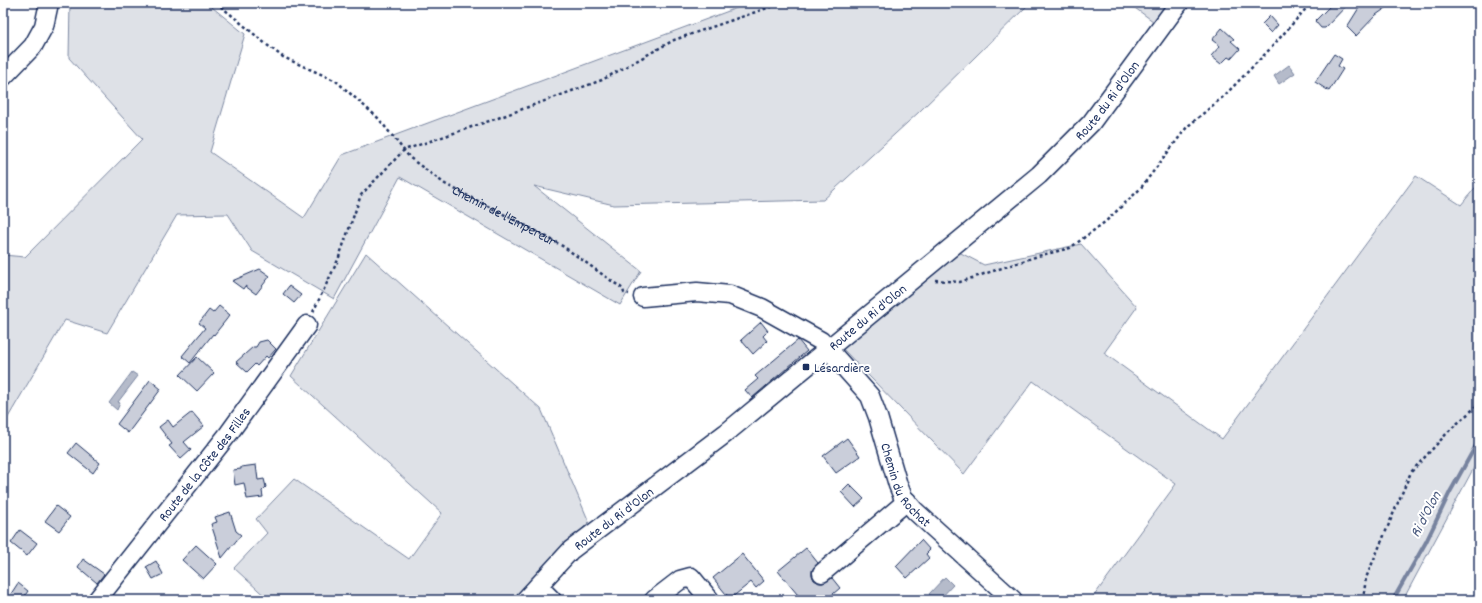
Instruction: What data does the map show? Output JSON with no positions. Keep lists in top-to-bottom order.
{
  "streets": {
    "street": ["Route du Ri d'Olon", "Route de la Côte des Filles", "Chemin du Rochat"],
    "path": ["Chemin de l'Empereur"]
  },
  "crossings": [
    ["Route du Ri d'Olon", "Chemin du Rochat"]
  ],
  "water": ["Ri d'Olon"],
  "places": {
    "transit": ["Lésardière"]
  }
}
